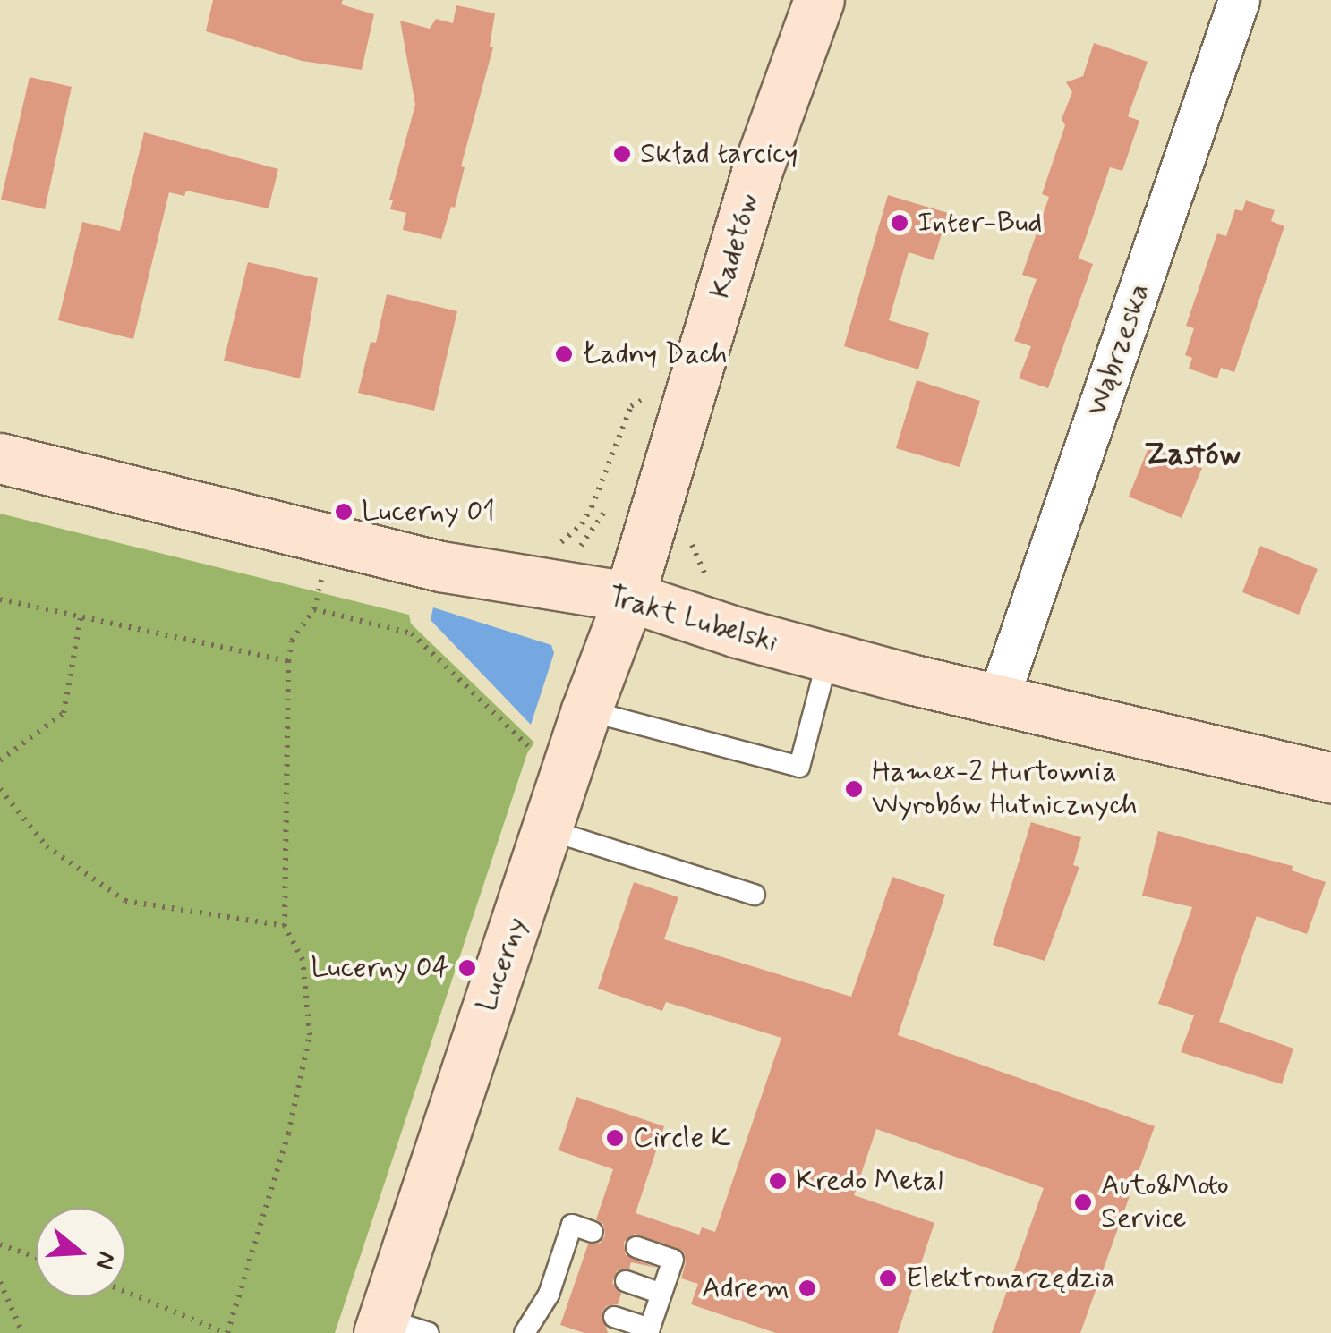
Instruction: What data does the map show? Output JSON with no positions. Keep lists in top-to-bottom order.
{
  "streets": {
    "street": [
      "Kadetów",
      "Wąbrzeska",
      "Trakt Lubelski",
      "Lucerny"
    ]
  },
  "crossings": [
    ["Kadetów", "Trakt Lubelski"],
    ["Kadetów", "Lucerny"],
    ["Wąbrzeska", "Trakt Lubelski"],
    ["Trakt Lubelski", "Lucerny"]
  ],
  "districts": ["Zastów"],
  "places": [
    "Skład tarcicy",
    "Inter-Bud",
    "Ładny Dach",
    "Lucerny 01",
    "Hamex-2 Hurtownia Wyrobów Hutnicznych",
    "Lucerny 04",
    "Circle K",
    "Kredo Metal",
    "Auto&Moto Service",
    "Elektronarzędzia",
    "Adrem"
  ],
  "north": "right"
}
